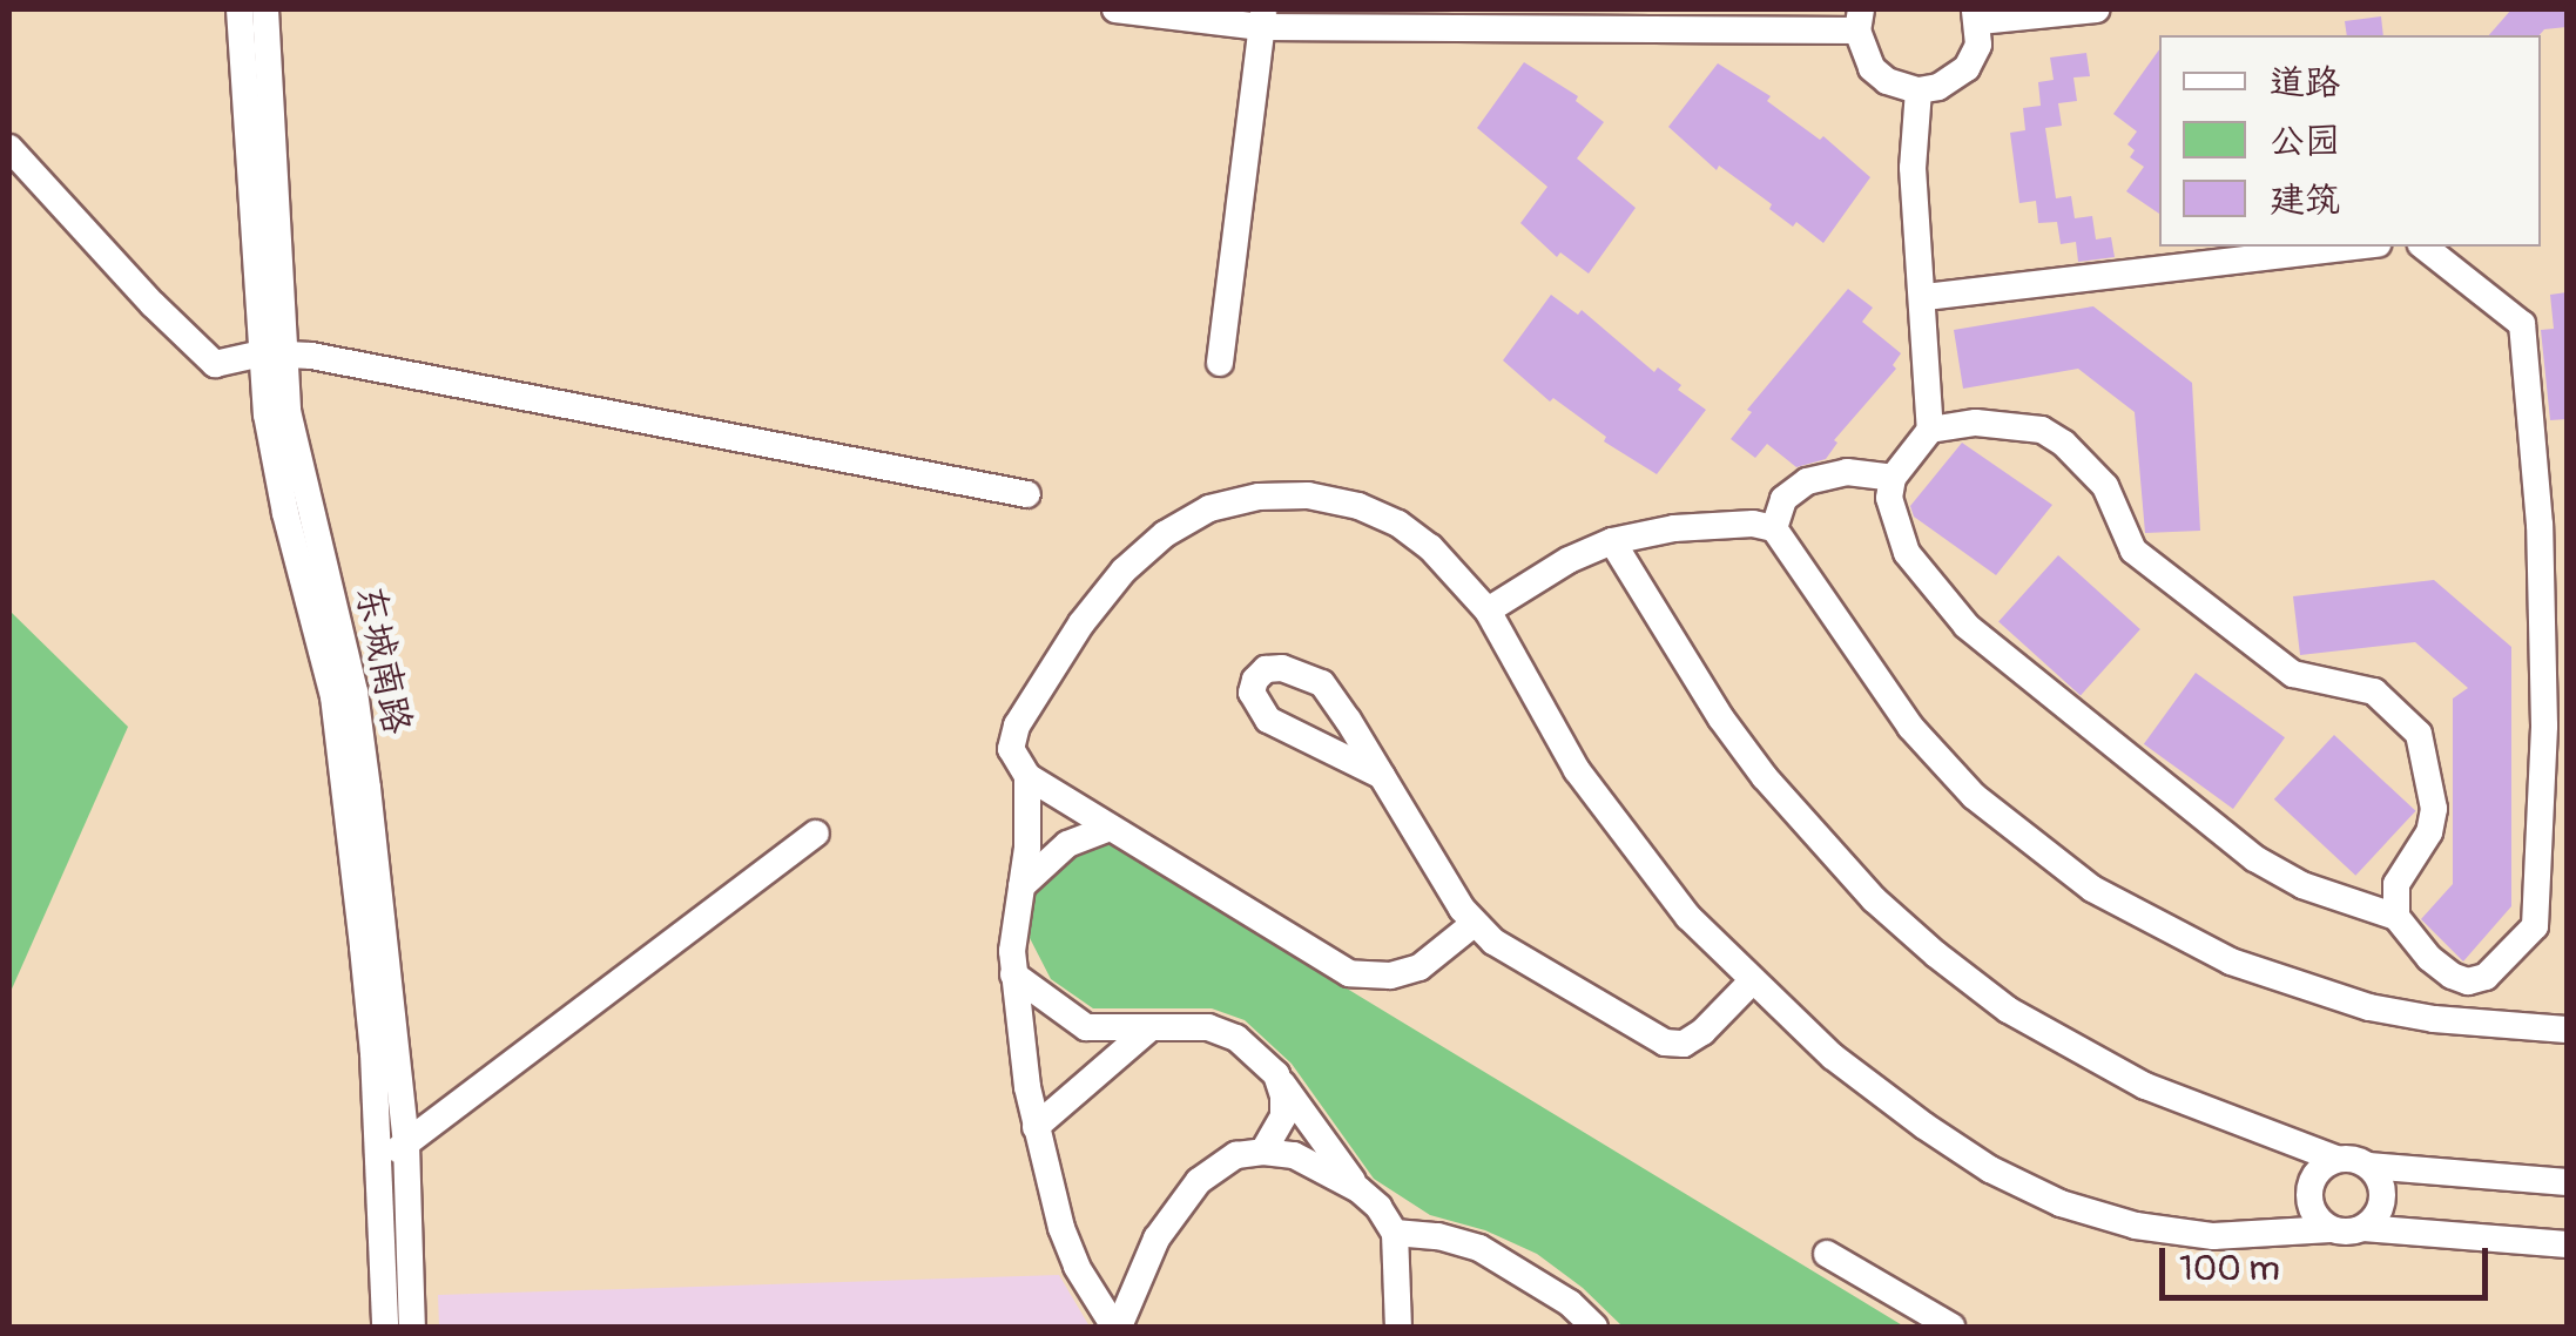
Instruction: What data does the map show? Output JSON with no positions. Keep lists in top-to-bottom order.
{
  "streets": {
    "street": ["东城南路"]
  },
  "legend": ["道路", "公园", "建筑"],
  "scale_bar": "100 m"
}
